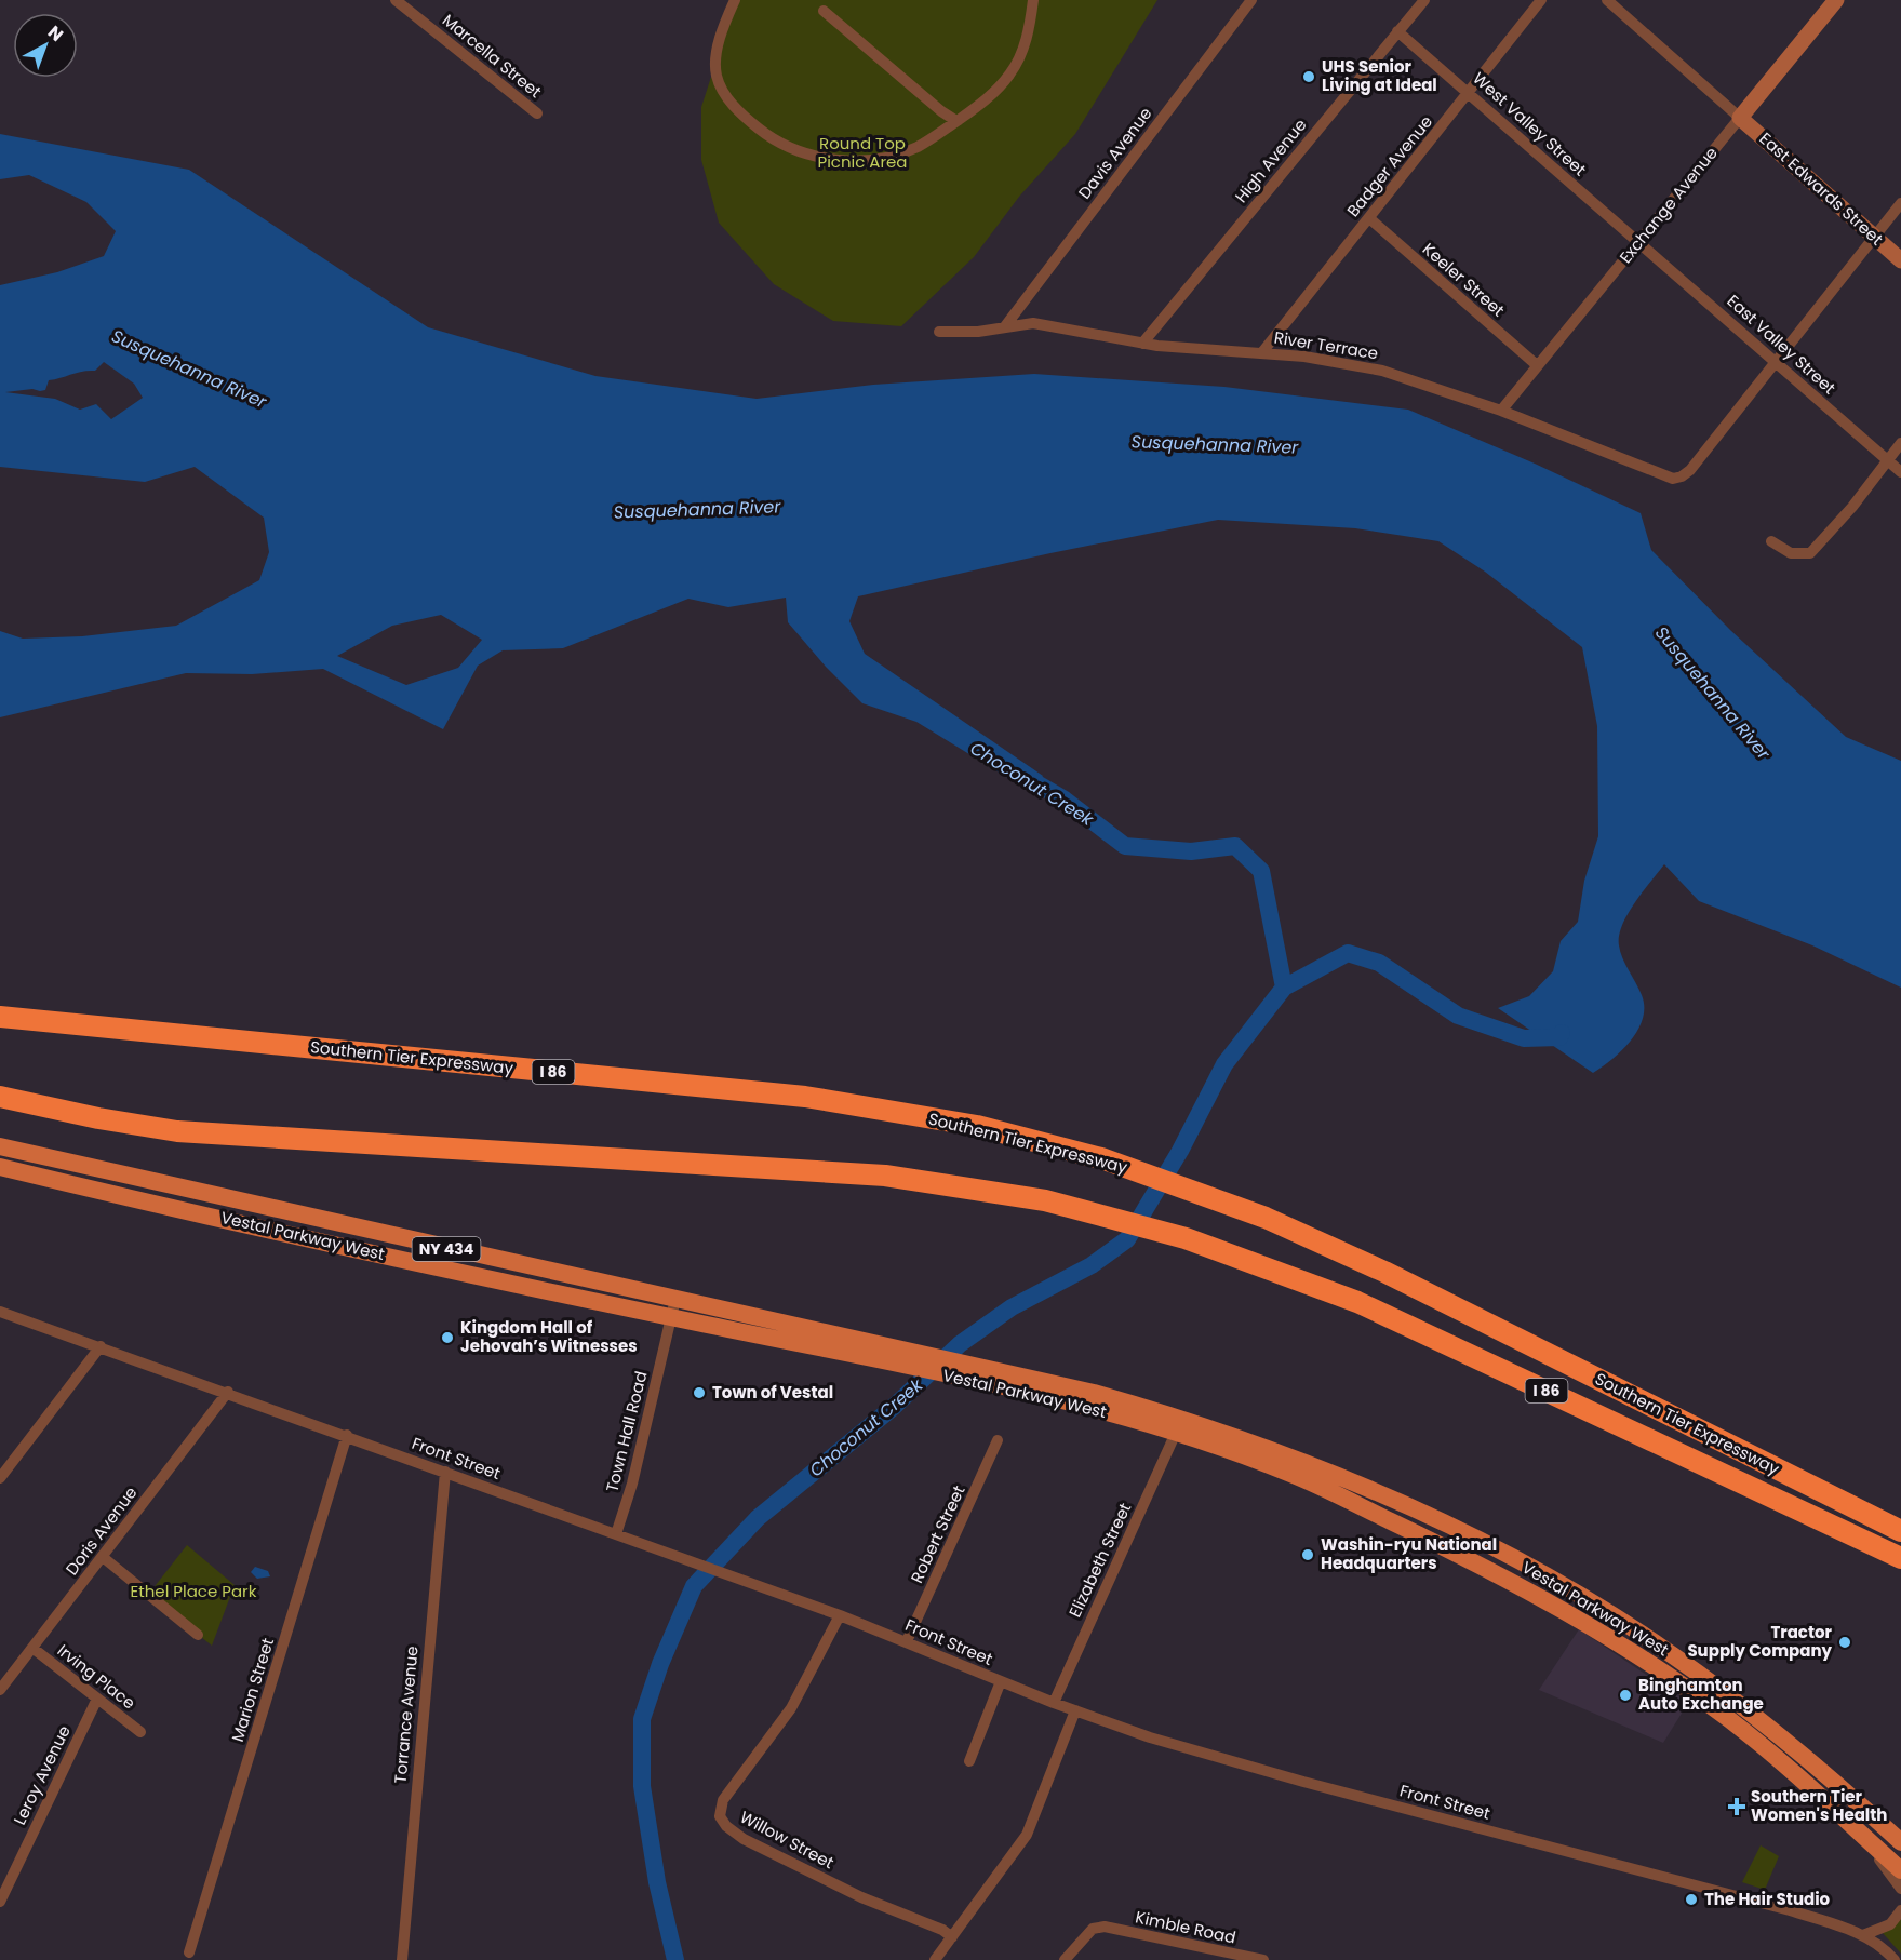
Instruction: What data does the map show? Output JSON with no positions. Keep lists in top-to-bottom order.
{
  "streets": {
    "highway": ["Southern Tier Expressway", "I 86"],
    "main road": ["Vestal Parkway West", "NY 434"],
    "street": [
      "Marcella Street",
      "West Valley Street",
      "Davis Avenue",
      "High Avenue",
      "Badger Avenue",
      "East Edwards Street",
      "Exchange Avenue",
      "Keeler Street",
      "East Valley Street",
      "River Terrace",
      "Town Hall Road",
      "Front Street",
      "Doris Avenue",
      "Robert Street",
      "Elizabeth Street",
      "Irving Place",
      "Marion Street",
      "Torrance Avenue",
      "Leroy Avenue",
      "Willow Street",
      "Kimble Road"
    ]
  },
  "crossings": [
    ["West Valley Street", "High Avenue"],
    ["West Valley Street", "Badger Avenue"],
    ["West Valley Street", "Exchange Avenue"],
    ["West Valley Street", "East Valley Street"],
    ["Davis Avenue", "River Terrace"],
    ["High Avenue", "River Terrace"],
    ["Badger Avenue", "Keeler Street"],
    ["Badger Avenue", "River Terrace"],
    ["East Edwards Street", "Exchange Avenue"],
    ["Exchange Avenue", "Keeler Street"],
    ["Exchange Avenue", "East Valley Street"],
    ["Exchange Avenue", "River Terrace"],
    ["East Valley Street", "River Terrace"],
    ["Vestal Parkway West", "Town Hall Road"],
    ["Vestal Parkway West", "Elizabeth Street"],
    ["Town Hall Road", "Front Street"],
    ["Front Street", "Doris Avenue"],
    ["Front Street", "Robert Street"],
    ["Front Street", "Elizabeth Street"],
    ["Front Street", "Marion Street"],
    ["Front Street", "Torrance Avenue"],
    ["Front Street", "Willow Street"],
    ["Doris Avenue", "Irving Place"],
    ["Irving Place", "Leroy Avenue"]
  ],
  "water": ["Susquehanna River", "Choconut Creek"],
  "parks": ["Round Top Picnic Area", "Ethel Place Park"],
  "places": {
    "other": [
      "UHS Senior Living at Ideal",
      "Kingdom Hall of Jehovah’s Witnesses",
      "Town of Vestal",
      "Washin-ryu National Headquarters",
      "Tractor Supply Company",
      "Binghamton Auto Exchange",
      "The Hair Studio"
    ],
    "health": ["Southern Tier Women's Health"]
  },
  "north": "top right"
}
